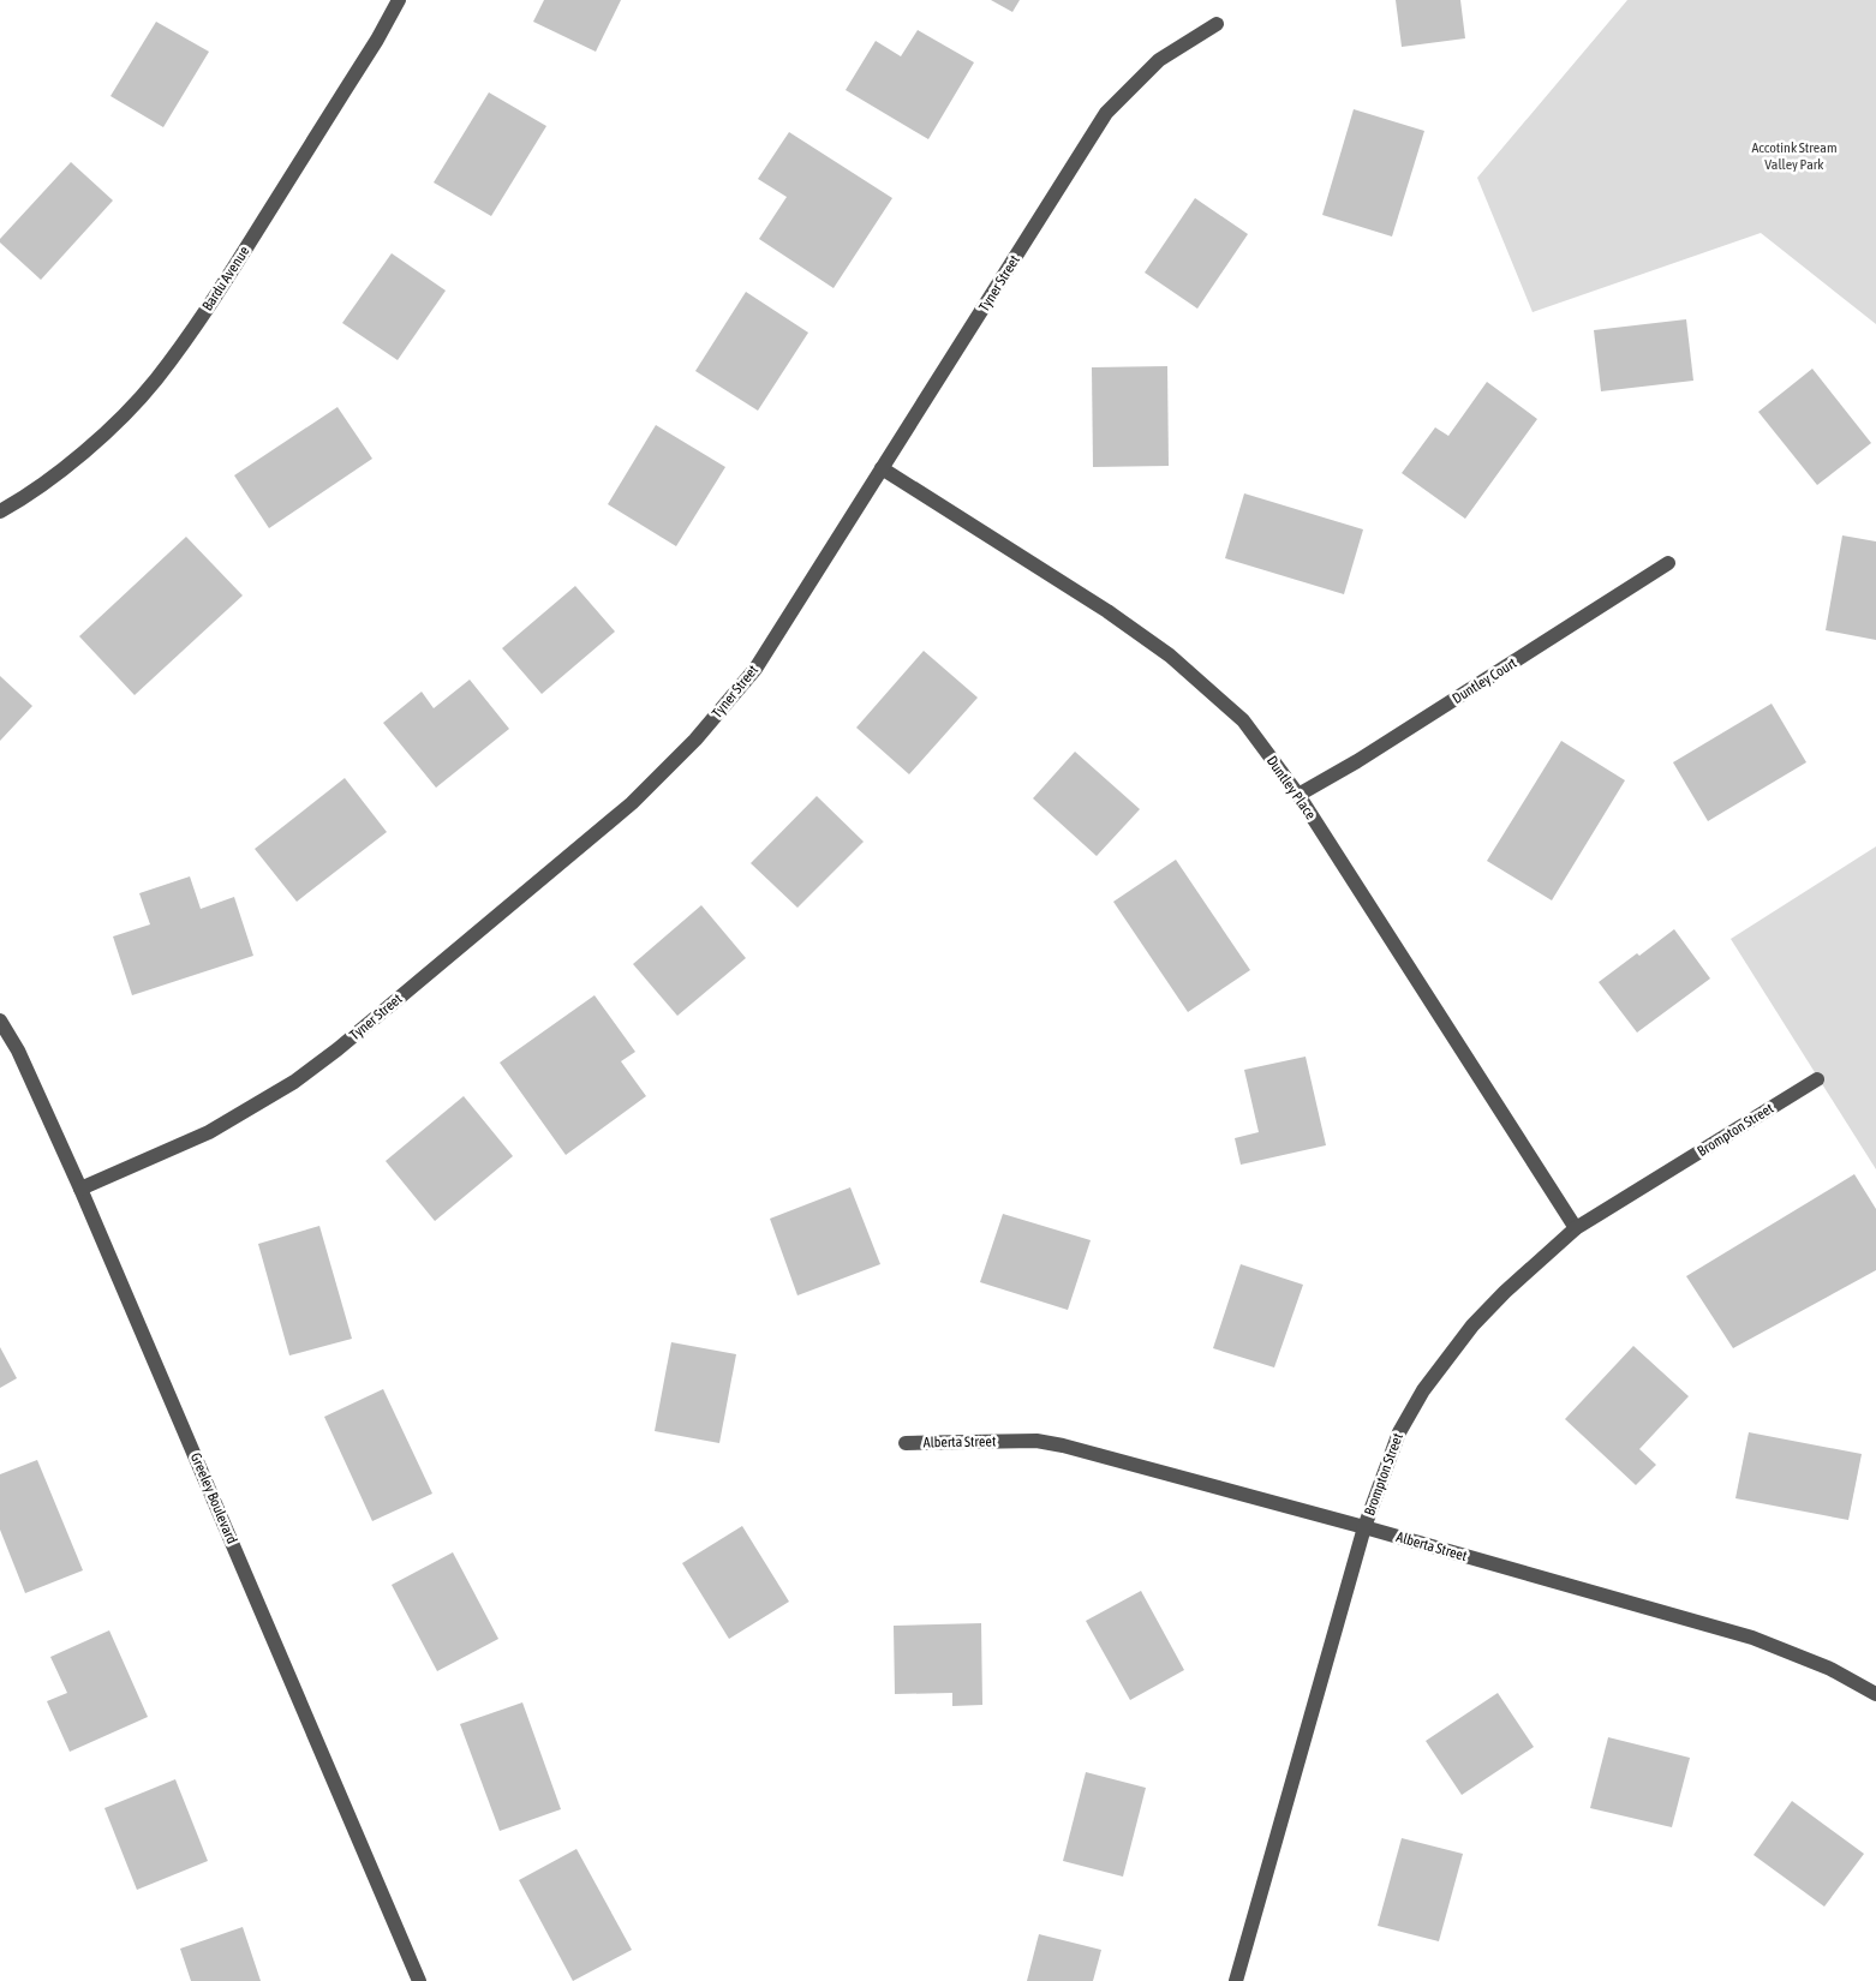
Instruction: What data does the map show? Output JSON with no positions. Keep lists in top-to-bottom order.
{
  "streets": {
    "street": [
      "Bardu Avenue",
      "Tyner Street",
      "Duntley Court",
      "Duntley Place",
      "Brompton Street",
      "Alberta Street",
      "Greeley Boulevard"
    ]
  },
  "crossings": [
    ["Tyner Street", "Duntley Place"],
    ["Tyner Street", "Greeley Boulevard"],
    ["Duntley Court", "Duntley Place"],
    ["Duntley Place", "Brompton Street"],
    ["Brompton Street", "Alberta Street"]
  ],
  "parks": ["Accotink Stream Valley Park"]
}
